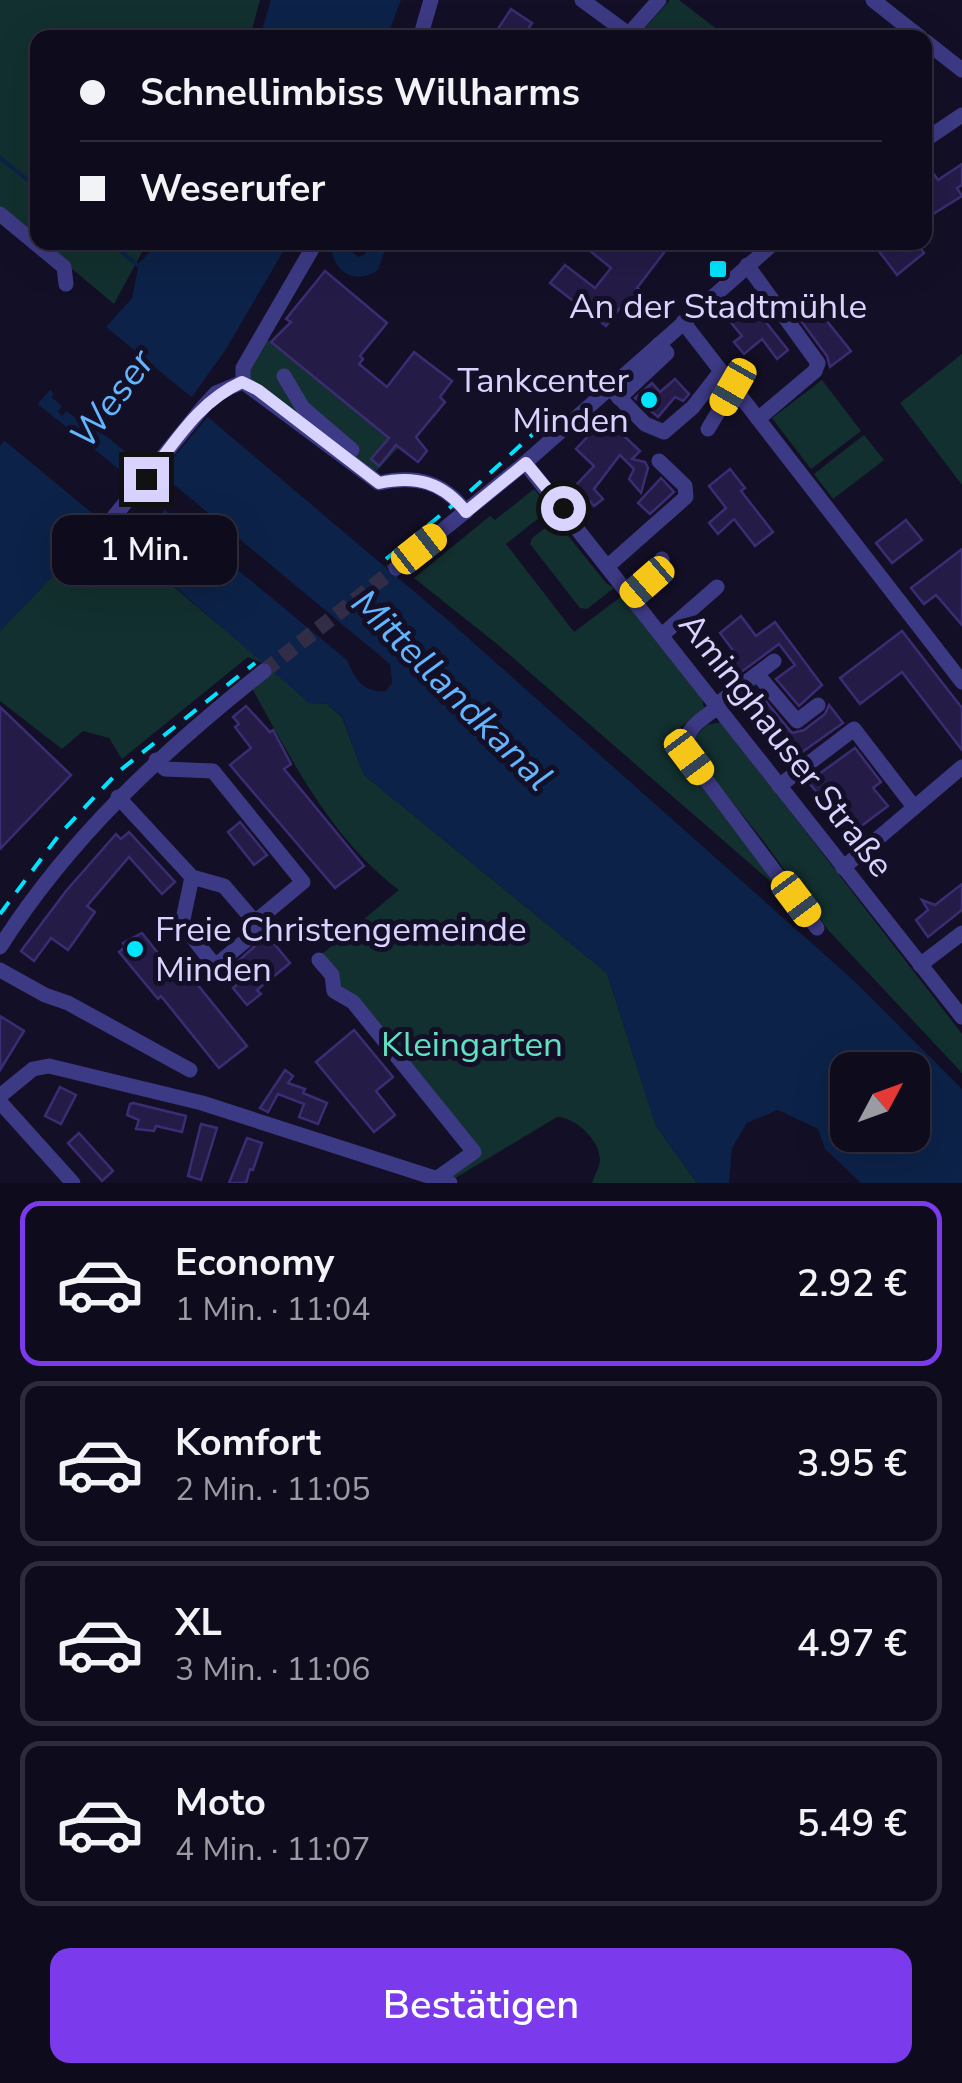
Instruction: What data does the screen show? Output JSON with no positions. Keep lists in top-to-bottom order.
{
  "streets": {
    "street": ["Aminghauser Straße"]
  },
  "water": ["Weser", "Mittellandkanal"],
  "parks": ["Kleingarten"],
  "places": {
    "transit": ["An der Stadtmühle"],
    "other": ["Tankcenter Minden", "Freie Christengemeinde Minden"]
  },
  "north": "top right",
  "page": {
    "banner": ["Schnellimbiss Willharms", "Weserufer"],
    "bubble": "1 Min.",
    "list": [
      {
        "name": "Economy",
        "note": "1 Min. · 11:04",
        "value": "2.92 €"
      },
      {
        "name": "Komfort",
        "note": "2 Min. · 11:05",
        "value": "3.95 €"
      },
      {
        "name": "XL",
        "note": "3 Min. · 11:06",
        "value": "4.97 €"
      },
      {
        "name": "Moto",
        "note": "4 Min. · 11:07",
        "value": "5.49 €"
      }
    ],
    "buttons": "Bestätigen"
  }
}
